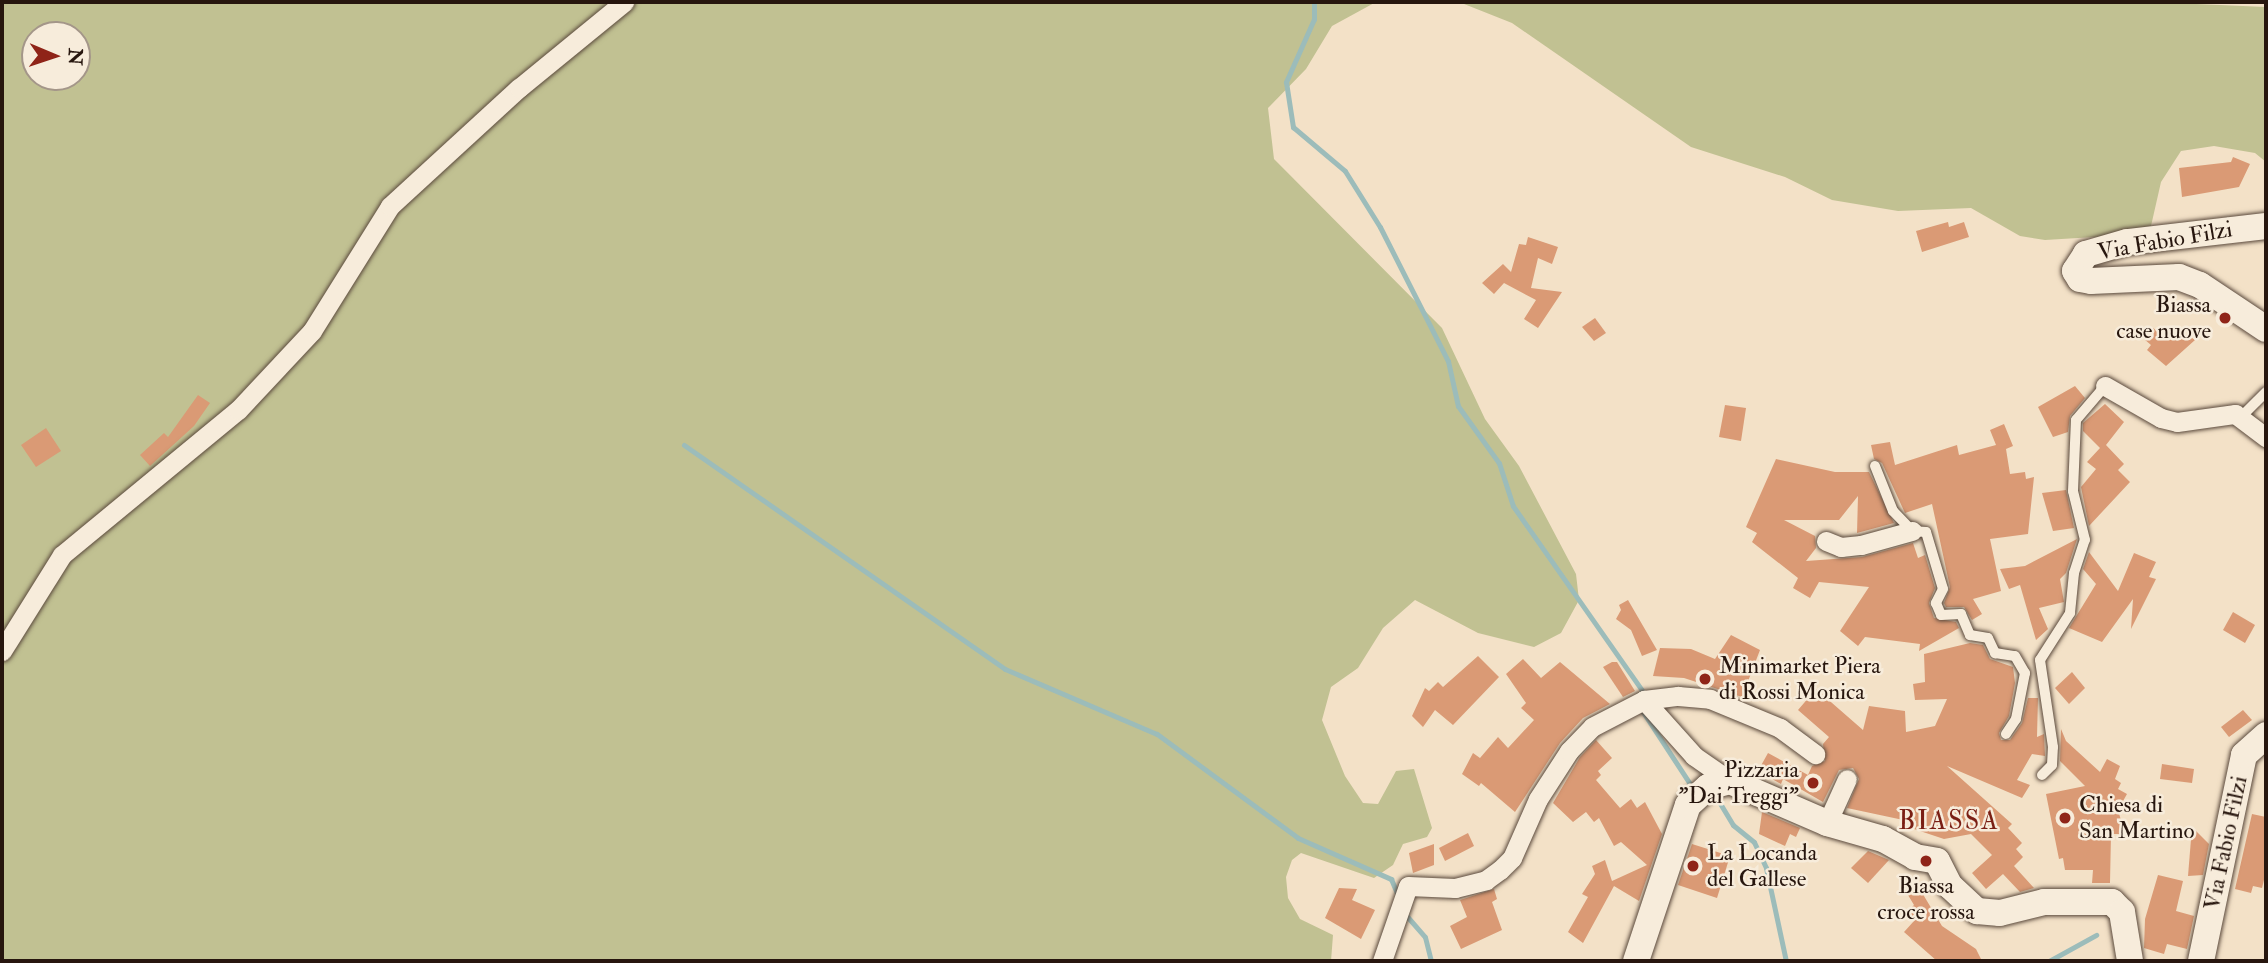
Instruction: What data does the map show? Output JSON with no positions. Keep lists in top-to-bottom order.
{
  "streets": {
    "street": ["Via Fabio Filzi"]
  },
  "districts": ["BIASSA"],
  "places": [
    "Biassa case nuove",
    "Minimarket Piera di Rossi Monica",
    "Pizzaria \"Dai Treggi\"",
    "Chiesa di San Martino",
    "Biassa croce rossa",
    "La Locanda del Gallese"
  ],
  "north": "right"
}
